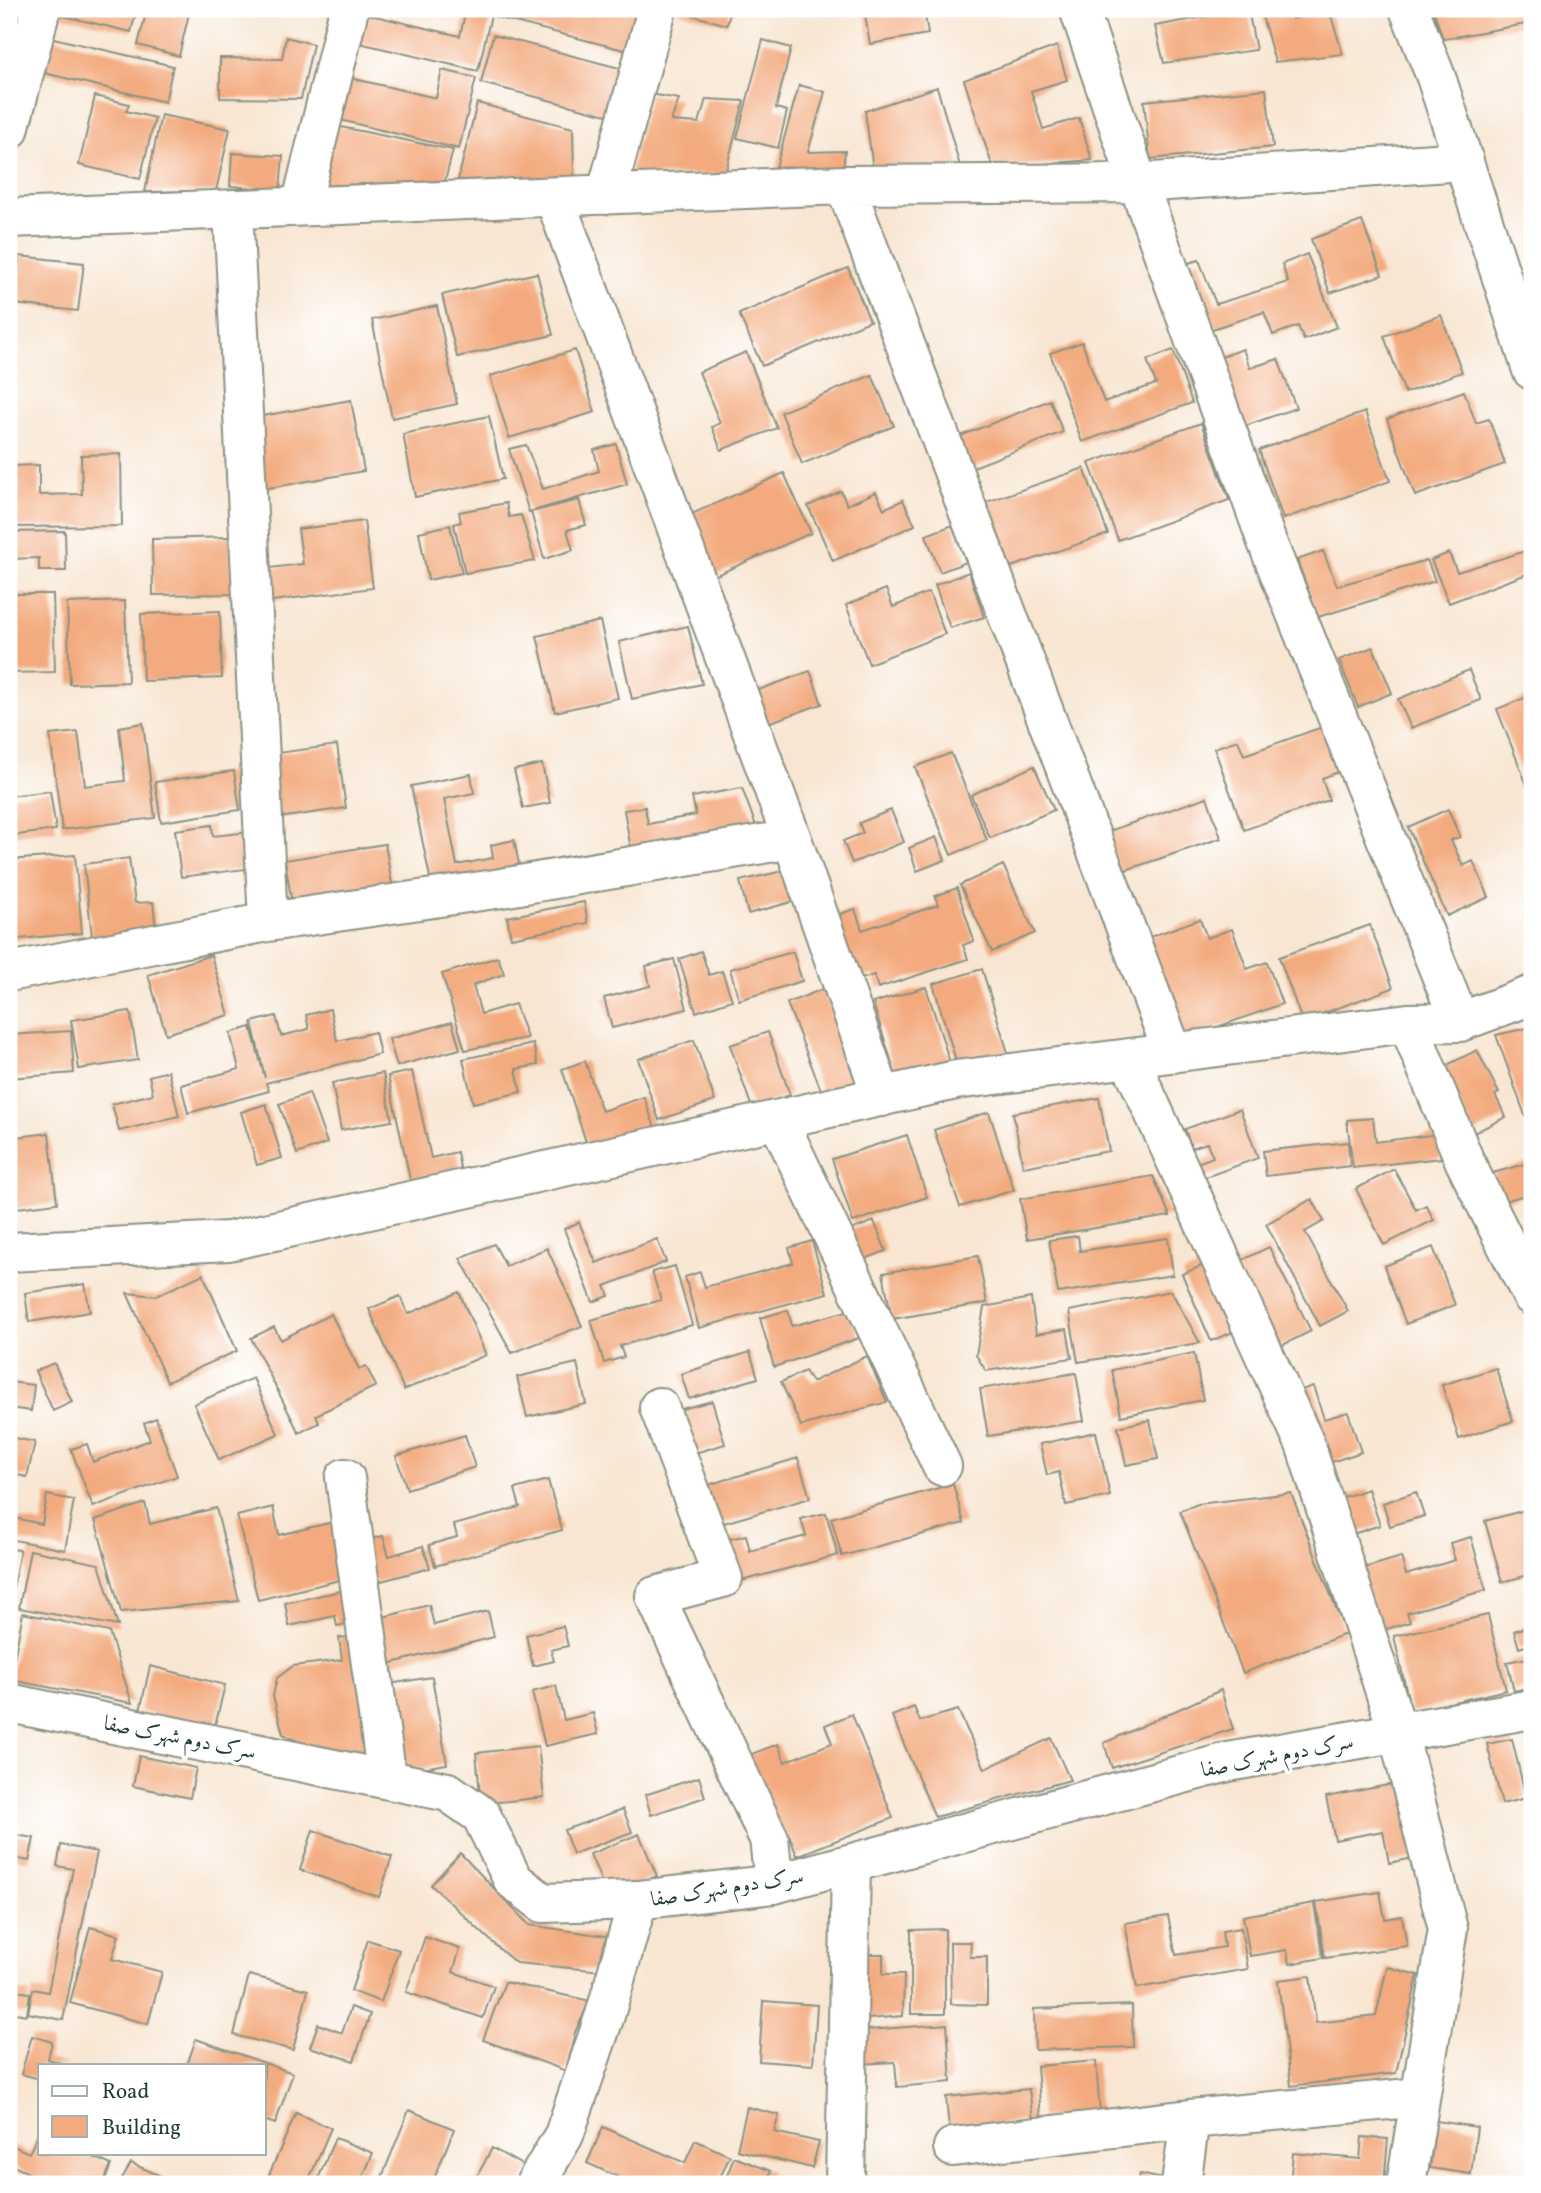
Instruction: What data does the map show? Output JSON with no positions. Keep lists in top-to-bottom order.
{
  "streets": {
    "street": ["سرک دوم شهرک صفا"]
  },
  "legend": ["Road", "Building"]
}
